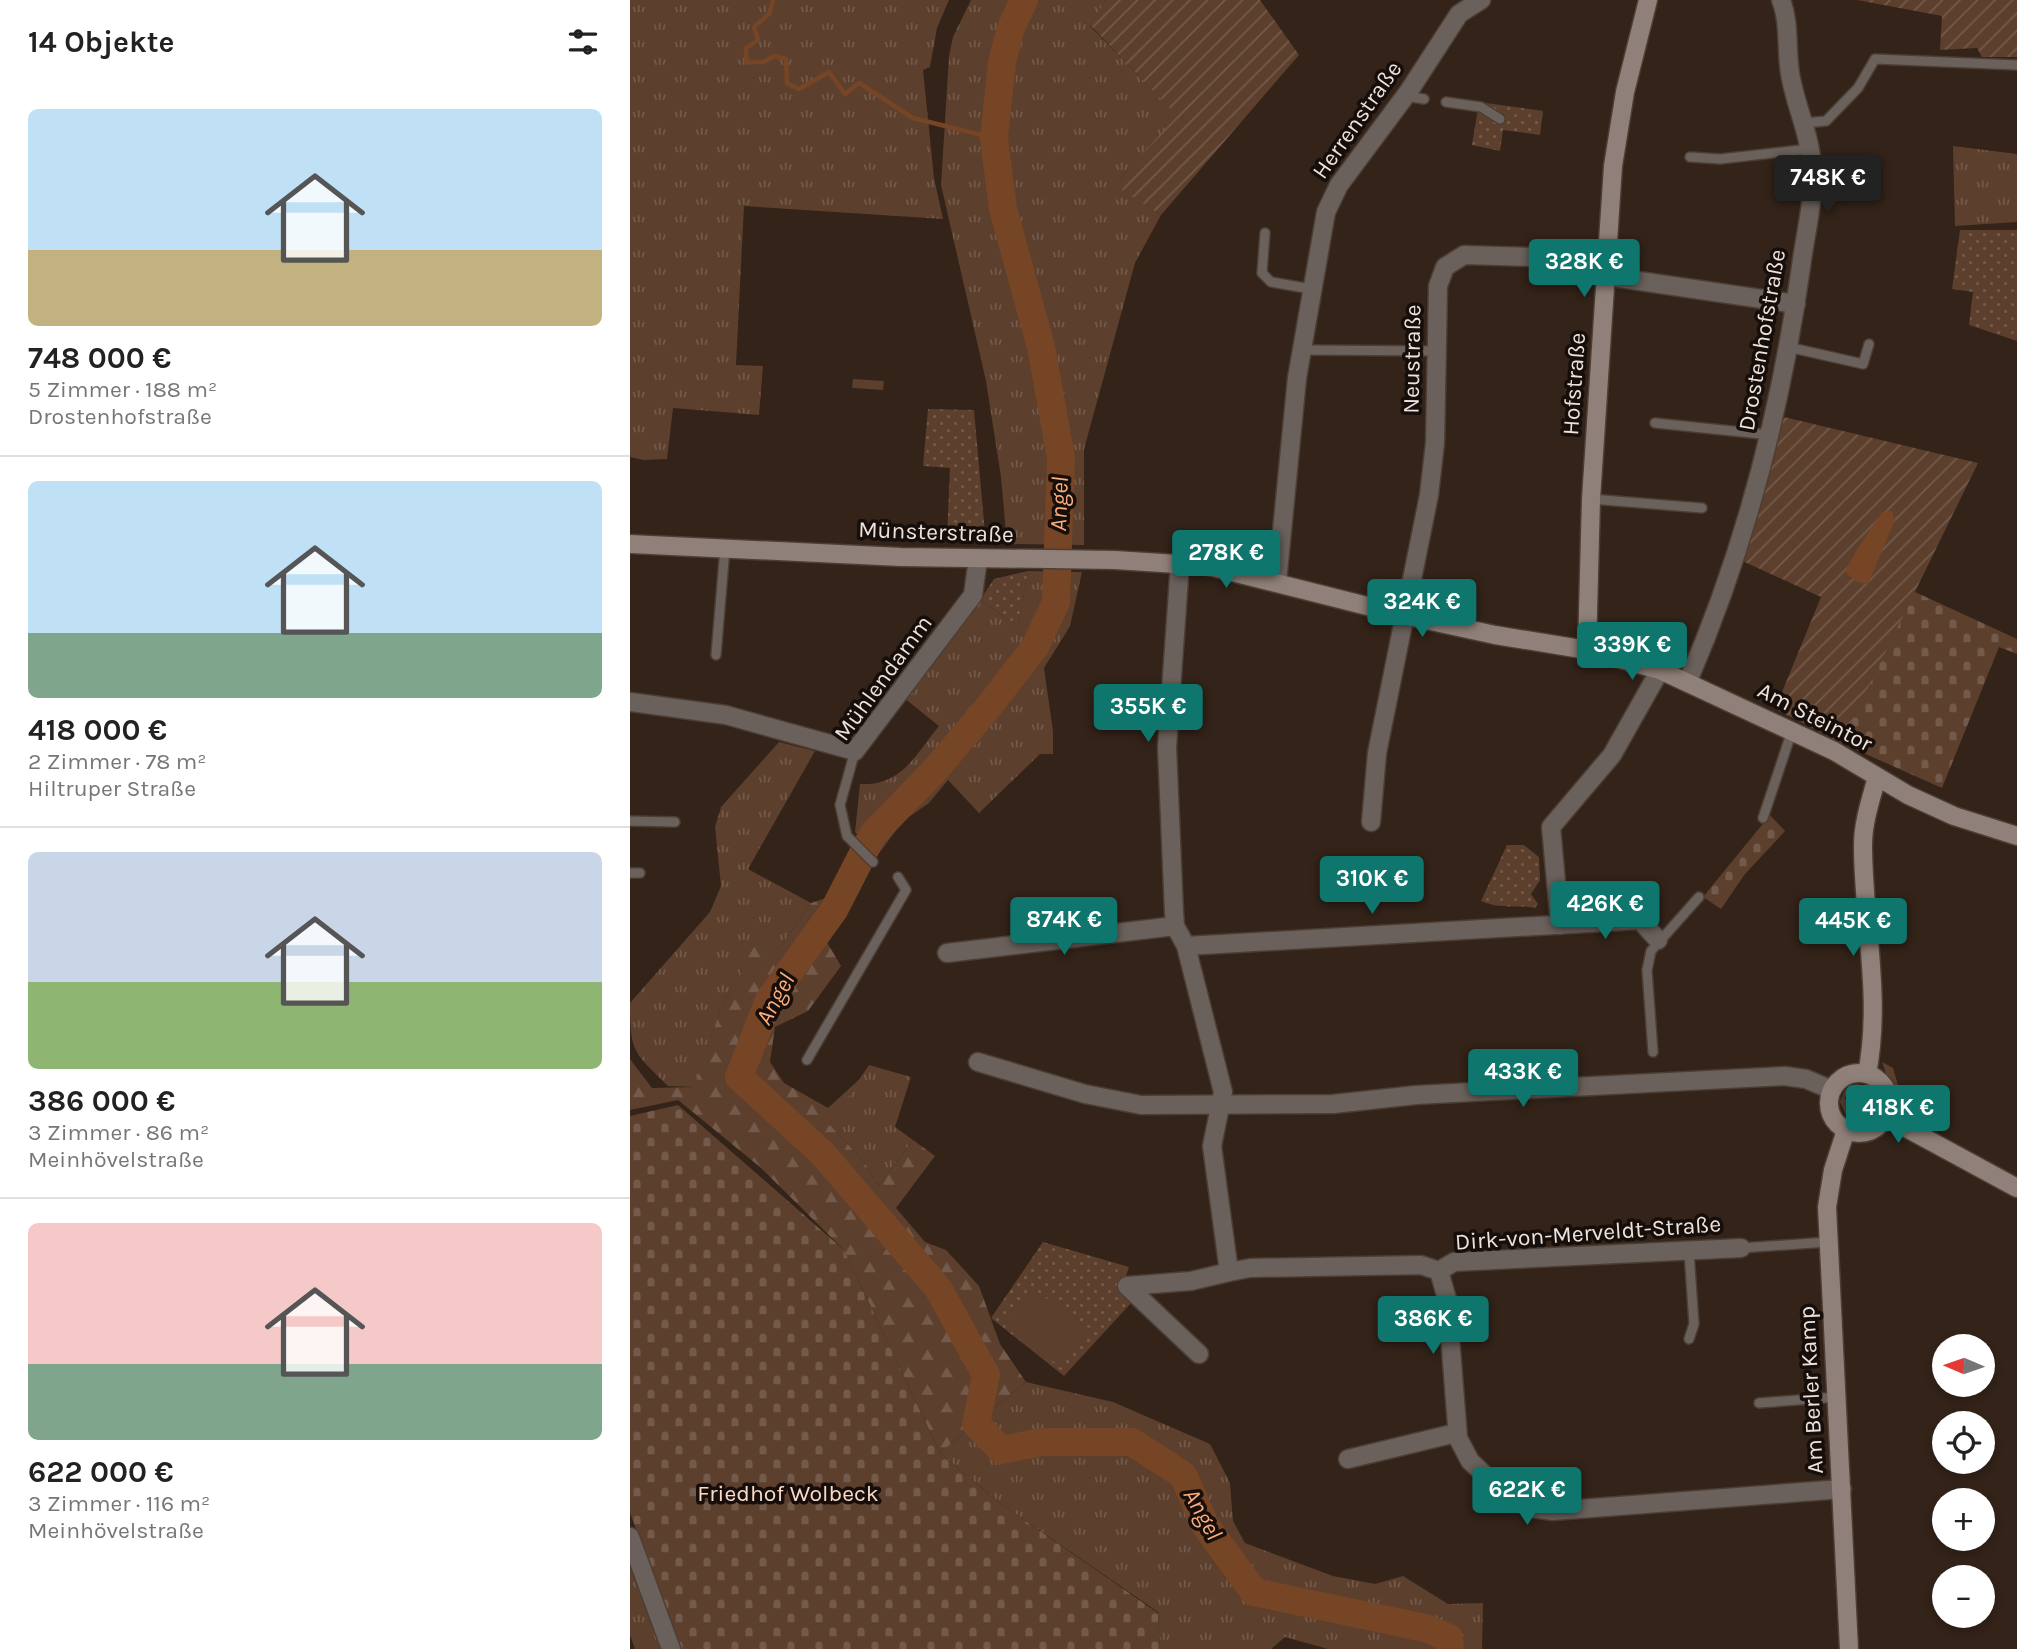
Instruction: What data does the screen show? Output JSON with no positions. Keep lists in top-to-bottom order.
{
  "streets": {
    "street": [
      "Herrenstraße",
      "Drostenhofstraße",
      "Neustraße",
      "Hofstraße",
      "Münsterstraße",
      "Mühlendamm",
      "Am Steintor",
      "Dirk-von-Merveldt-Straße",
      "Am Berler Kamp"
    ]
  },
  "crossings": [
    ["Herrenstraße", "Münsterstraße"],
    ["Drostenhofstraße", "Neustraße"],
    ["Drostenhofstraße", "Am Steintor"],
    ["Neustraße", "Hofstraße"],
    ["Neustraße", "Münsterstraße"],
    ["Hofstraße", "Münsterstraße"],
    ["Hofstraße", "Am Steintor"],
    ["Münsterstraße", "Mühlendamm"],
    ["Münsterstraße", "Am Steintor"],
    ["Dirk-von-Merveldt-Straße", "Am Berler Kamp"]
  ],
  "water": ["Angel"],
  "parks": ["Friedhof Wolbeck"],
  "north": "left",
  "page": {
    "heading": "14 Objekte",
    "list": [
      {
        "name": "748 000 €",
        "note": "5 Zimmer · 188 m² · Drostenhofstraße"
      },
      {
        "name": "418 000 €",
        "note": "2 Zimmer · 78 m² · Hiltruper Straße"
      },
      {
        "name": "386 000 €",
        "note": "3 Zimmer · 86 m² · Meinhövelstraße"
      },
      {
        "name": "622 000 €",
        "note": "3 Zimmer · 116 m² · Meinhövelstraße"
      }
    ],
    "price": [
      "748K €",
      "328K €",
      "278K €",
      "324K €",
      "339K €",
      "355K €",
      "310K €",
      "426K €",
      "874K €",
      "445K €",
      "433K €",
      "418K €",
      "386K €",
      "622K €"
    ],
    "map_buttons": ["+", "−"]
  }
}
